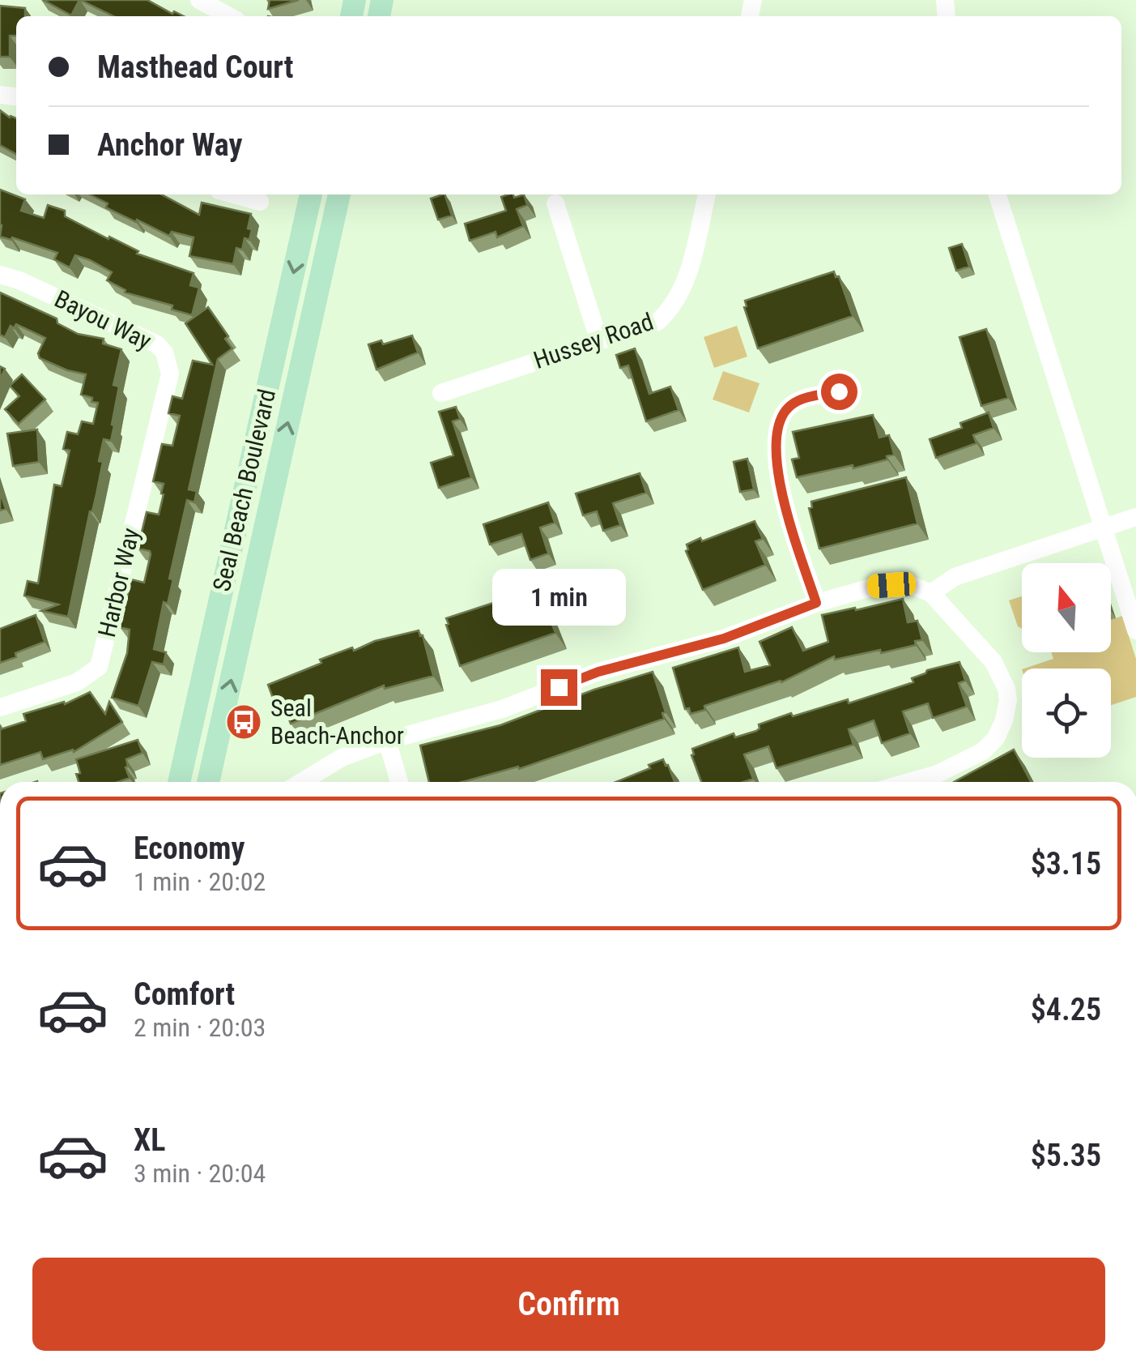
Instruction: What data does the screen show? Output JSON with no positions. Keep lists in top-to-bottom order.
{
  "streets": {
    "main road": ["Seal Beach Boulevard"],
    "street": ["Bayou Way", "Hussey Road", "Harbor Way"]
  },
  "crossings": [
    ["Bayou Way", "Harbor Way"]
  ],
  "places": {
    "bus stop": ["Seal Beach-Anchor"]
  },
  "north": "top",
  "page": {
    "banner": ["Masthead Court", "Anchor Way"],
    "bubble": "1 min",
    "list": [
      {
        "name": "Economy",
        "note": "1 min · 20:02",
        "value": "$3.15"
      },
      {
        "name": "Comfort",
        "note": "2 min · 20:03",
        "value": "$4.25"
      },
      {
        "name": "XL",
        "note": "3 min · 20:04",
        "value": "$5.35"
      }
    ],
    "buttons": "Confirm"
  }
}
